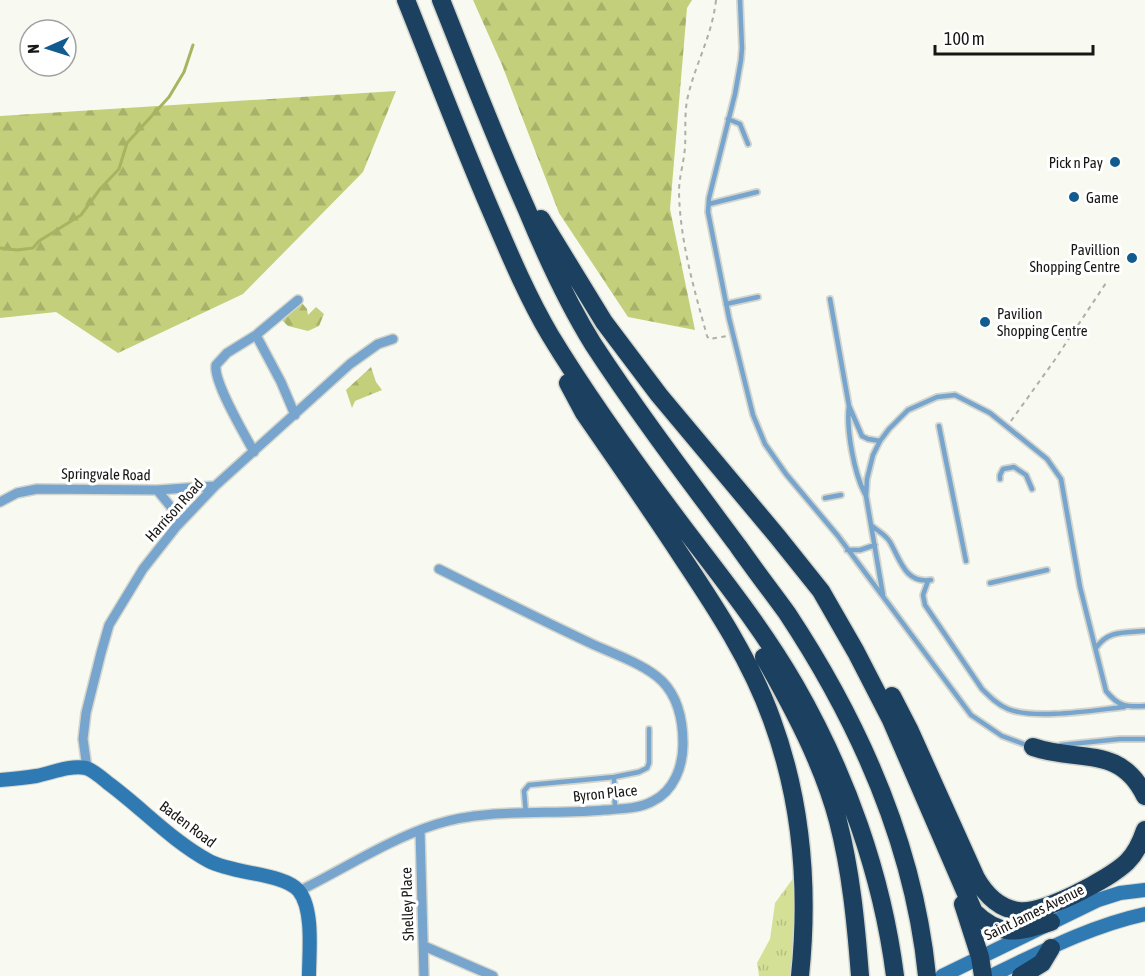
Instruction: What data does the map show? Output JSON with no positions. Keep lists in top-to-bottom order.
{
  "streets": {
    "street": [
      "Springvale Road",
      "Harrison Road",
      "Byron Place",
      "Baden Road",
      "Shelley Place",
      "Saint James Avenue"
    ]
  },
  "crossings": [
    ["Springvale Road", "Harrison Road"],
    ["Harrison Road", "Baden Road"],
    ["Byron Place", "Baden Road"],
    ["Byron Place", "Shelley Place"]
  ],
  "places": [
    "Pick n Pay",
    "Game",
    "Pavillion Shopping Centre",
    "Pavilion Shopping Centre"
  ],
  "scale_bar": "100 m",
  "north": "left"
}
